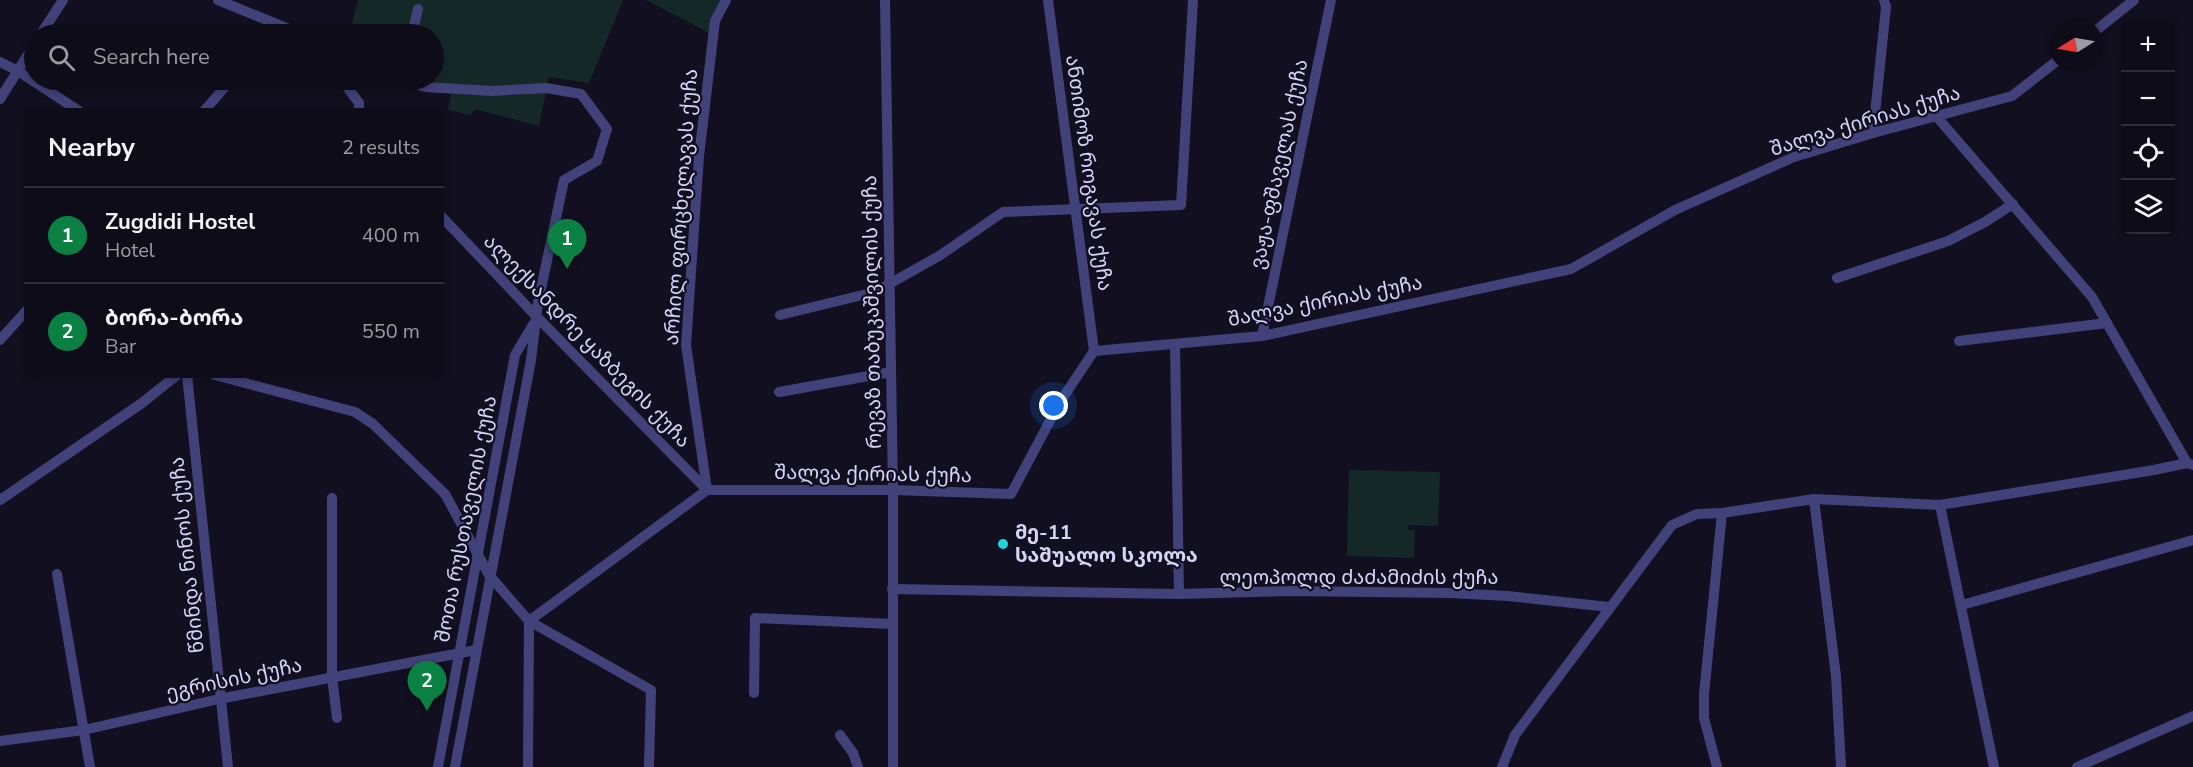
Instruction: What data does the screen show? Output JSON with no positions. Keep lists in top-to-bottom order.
{
  "streets": {
    "street": [
      "შალვა ქირიას ქუჩა",
      "ვაჟა-ფშაველას ქუჩა",
      "ანთიმოზ როგავას ქუჩა",
      "არჩილ ფირცხელავას ქუჩა",
      "რევაზ თაბუკაშვილის ქუჩა",
      "ალექსანდრე ყაზბეგის ქუჩა",
      "შოთა რუსთაველის ქუჩა",
      "წმინდა ნინოს ქუჩა",
      "ლეოპოლდ ძაძამიძის ქუჩა",
      "ეგრისის ქუჩა"
    ]
  },
  "crossings": [
    ["შალვა ქირიას ქუჩა", "ვაჟა-ფშაველას ქუჩა"],
    ["შალვა ქირიას ქუჩა", "ანთიმოზ როგავას ქუჩა"],
    ["შალვა ქირიას ქუჩა", "არჩილ ფირცხელავას ქუჩა"],
    ["შალვა ქირიას ქუჩა", "რევაზ თაბუკაშვილის ქუჩა"],
    ["შალვა ქირიას ქუჩა", "ალექსანდრე ყაზბეგის ქუჩა"],
    ["არჩილ ფირცხელავას ქუჩა", "ალექსანდრე ყაზბეგის ქუჩა"],
    ["რევაზ თაბუკაშვილის ქუჩა", "ლეოპოლდ ძაძამიძის ქუჩა"],
    ["ალექსანდრე ყაზბეგის ქუჩა", "შოთა რუსთაველის ქუჩა"],
    ["შოთა რუსთაველის ქუჩა", "ეგრისის ქუჩა"],
    ["წმინდა ნინოს ქუჩა", "ეგრისის ქუჩა"]
  ],
  "places": ["მე-11 საშუალო სკოლა"],
  "north": "left",
  "page": {
    "map_buttons": ["+", "−"],
    "search": "Search here",
    "heading": ["Nearby", "2 results"],
    "list": [
      {
        "mark": "1",
        "name": "Zugdidi Hostel",
        "note": "Hotel",
        "value": "400 m"
      },
      {
        "mark": "2",
        "name": "ბორა-ბორა",
        "note": "Bar",
        "value": "550 m"
      }
    ],
    "pins": ["1", "2"]
  }
}
